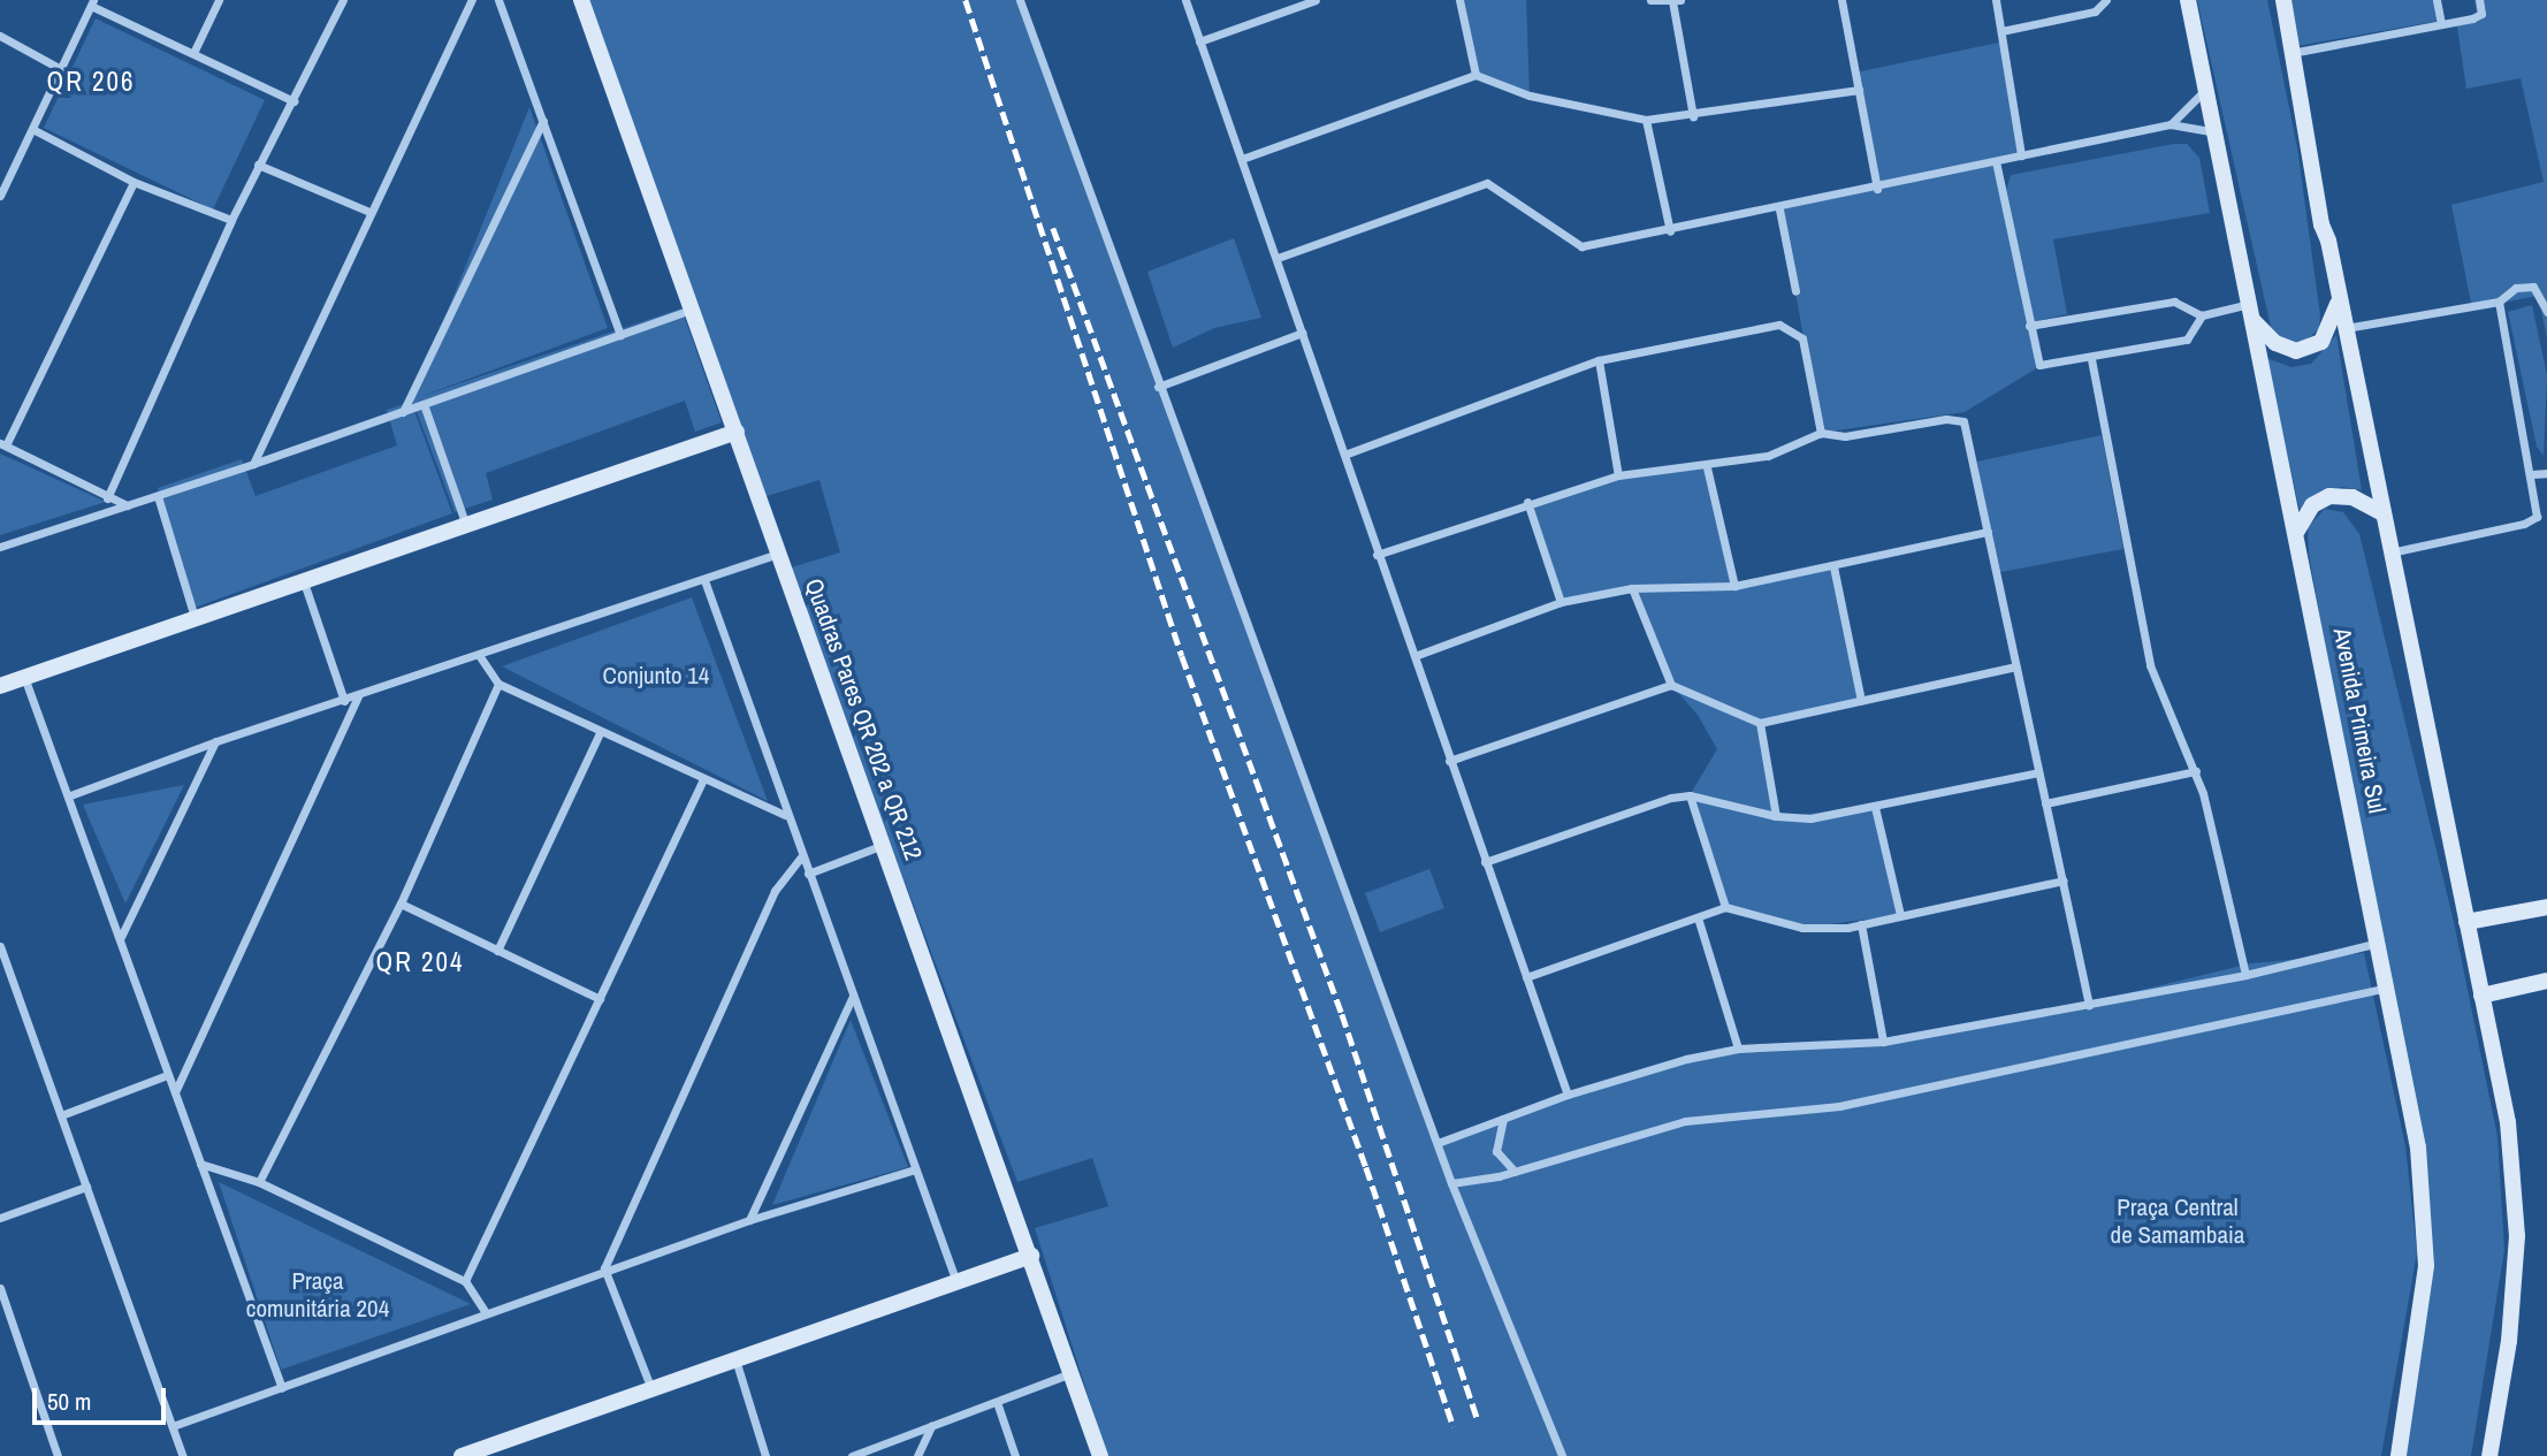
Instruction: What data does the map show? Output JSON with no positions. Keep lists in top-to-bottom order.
{
  "streets": {
    "main road": ["Quadras Pares QR 202 a QR 212", "Avenida Primeira Sul"]
  },
  "districts": ["QR 206", "QR 204"],
  "parks": ["Conjunto 14", "Praça Central de Samambaia", "Praça comunitária 204"],
  "scale_bar": "50 m"
}
